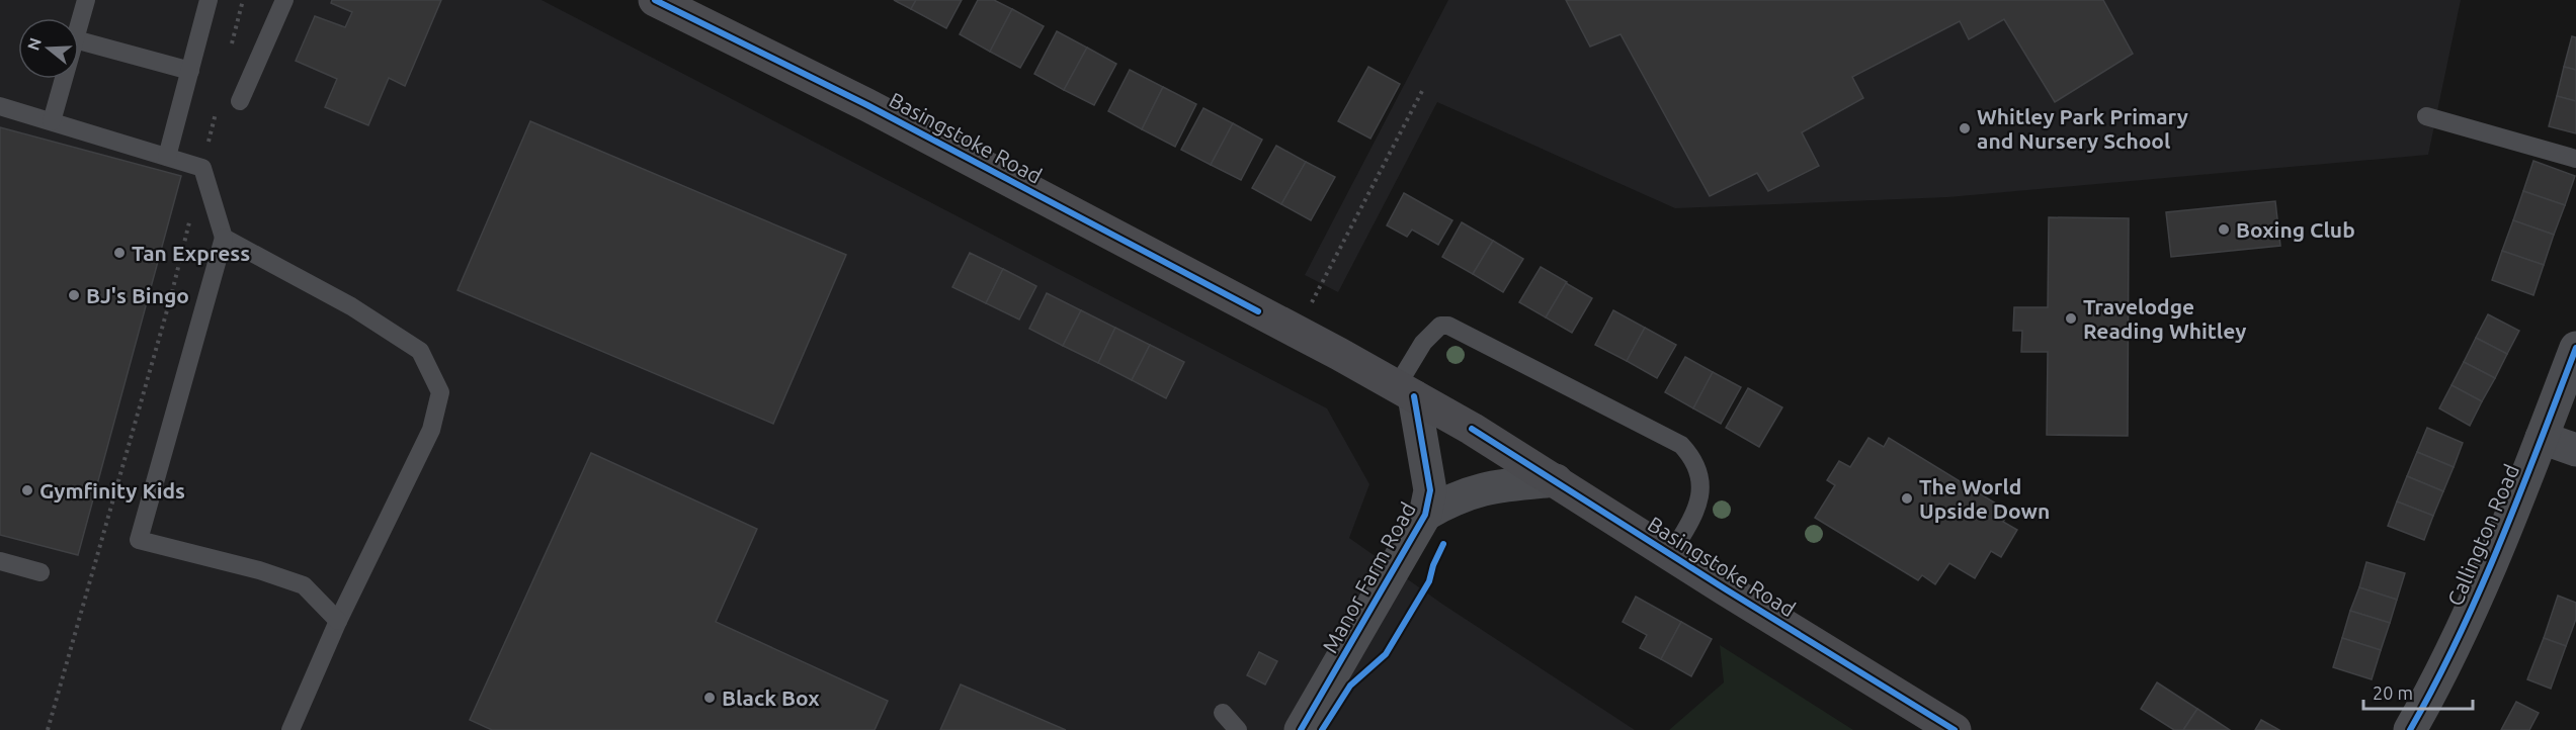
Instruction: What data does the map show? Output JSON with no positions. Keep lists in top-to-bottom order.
{
  "streets": {
    "main road": ["Basingstoke Road"],
    "street": ["Callington Road", "Manor Farm Road"]
  },
  "crossings": [
    ["Basingstoke Road", "Manor Farm Road"]
  ],
  "places": [
    "Whitley Park Primary and Nursery School",
    "Boxing Club",
    "Tan Express",
    "BJ's Bingo",
    "Travelodge Reading Whitley",
    "Gymfinity Kids",
    "The World Upside Down",
    "Black Box"
  ],
  "scale_bar": "20 m",
  "north": "left"
}
